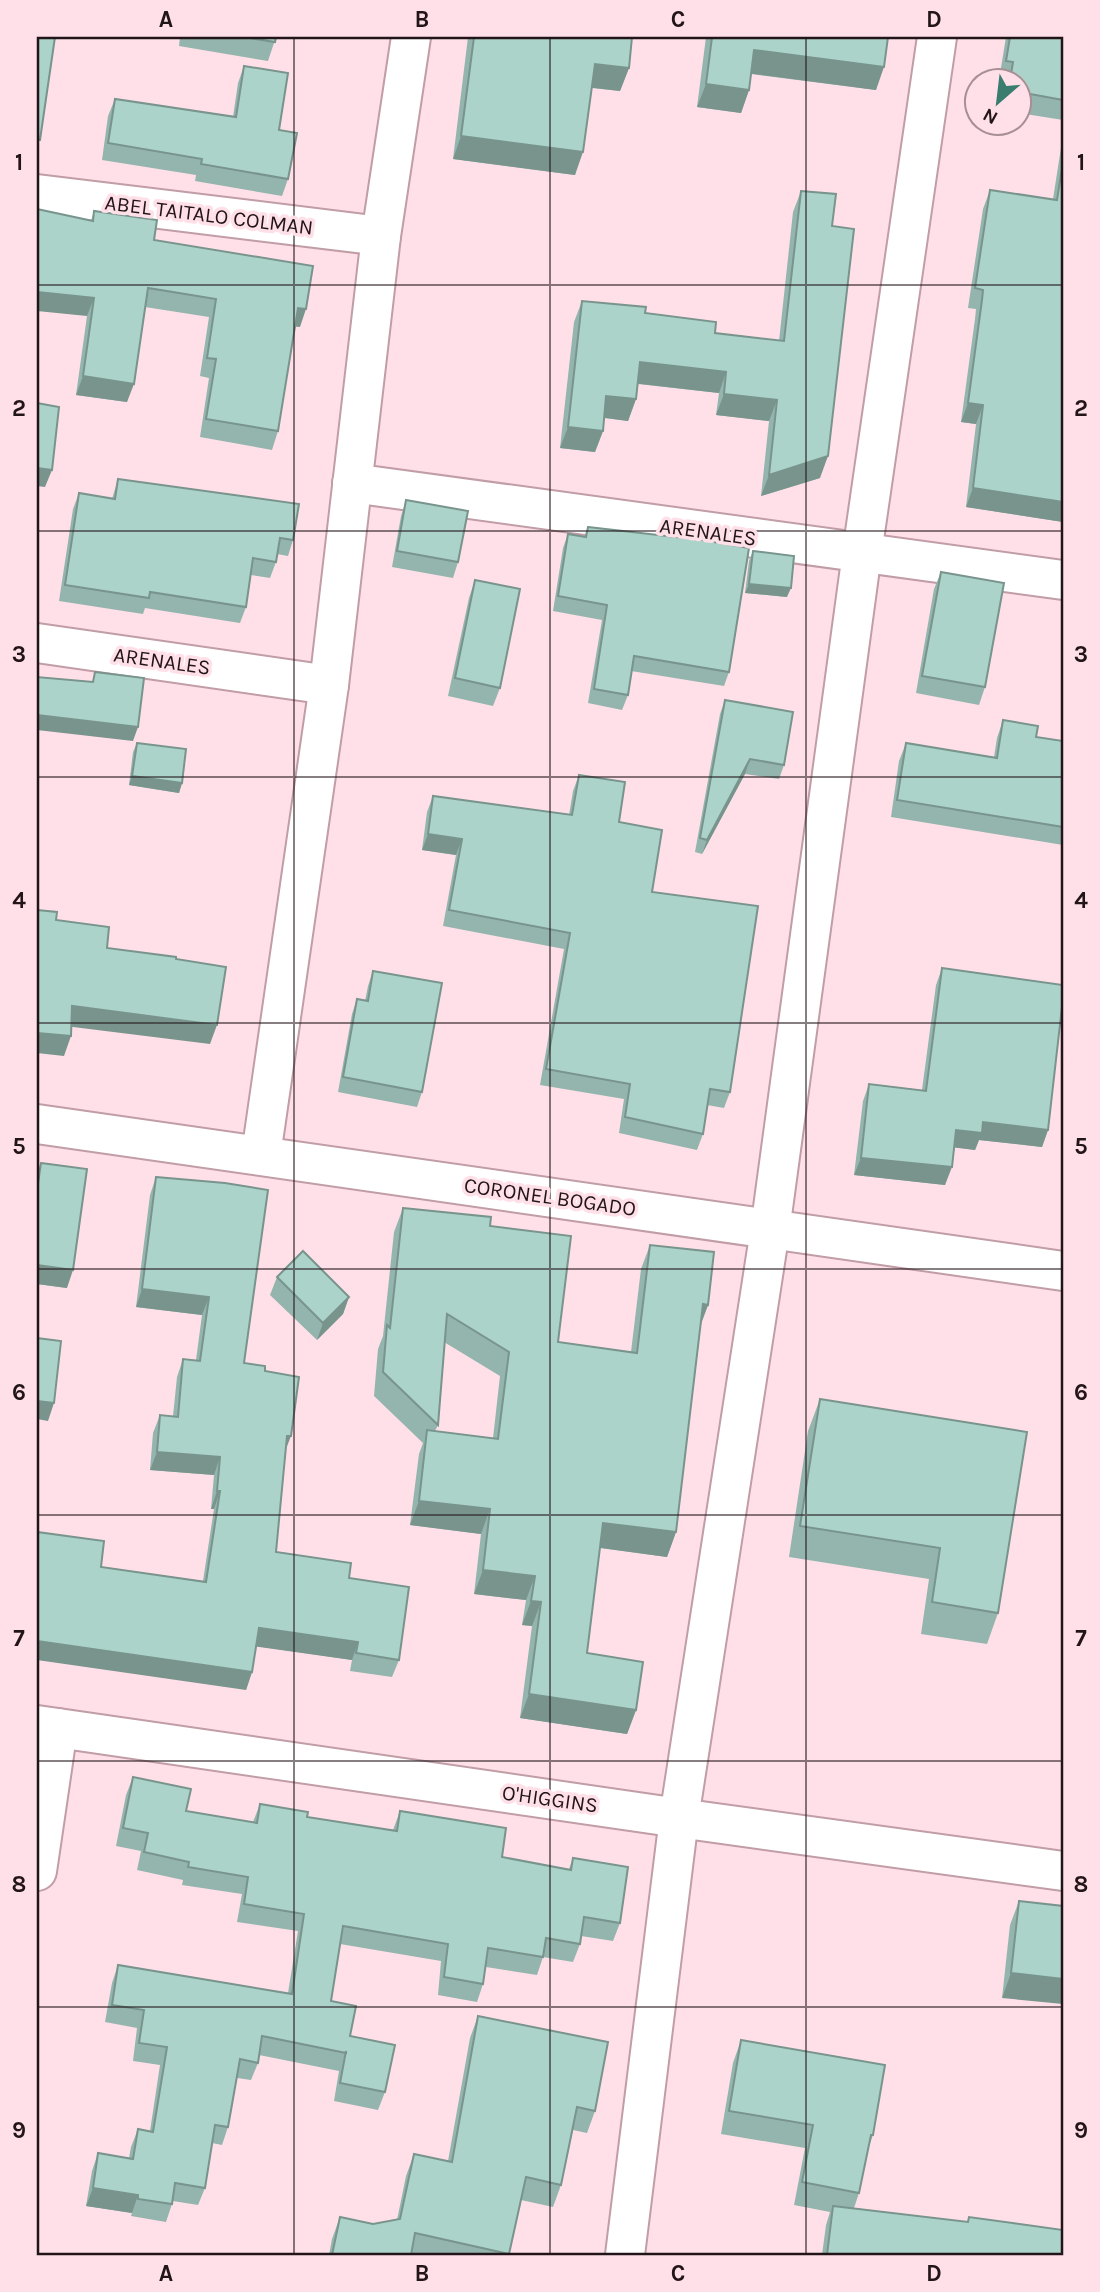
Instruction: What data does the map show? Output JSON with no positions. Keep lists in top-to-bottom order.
{
  "streets": {
    "street": [
      "ABEL TAITALO COLMAN",
      "ARENALES",
      "CORONEL BOGADO",
      "O'HIGGINS"
    ]
  },
  "north": "bottom left",
  "grid": {
    "columns": [
      "A",
      "B",
      "C",
      "D"
    ],
    "rows": [
      "1",
      "2",
      "3",
      "4",
      "5",
      "6",
      "7",
      "8",
      "9"
    ]
  }
}
